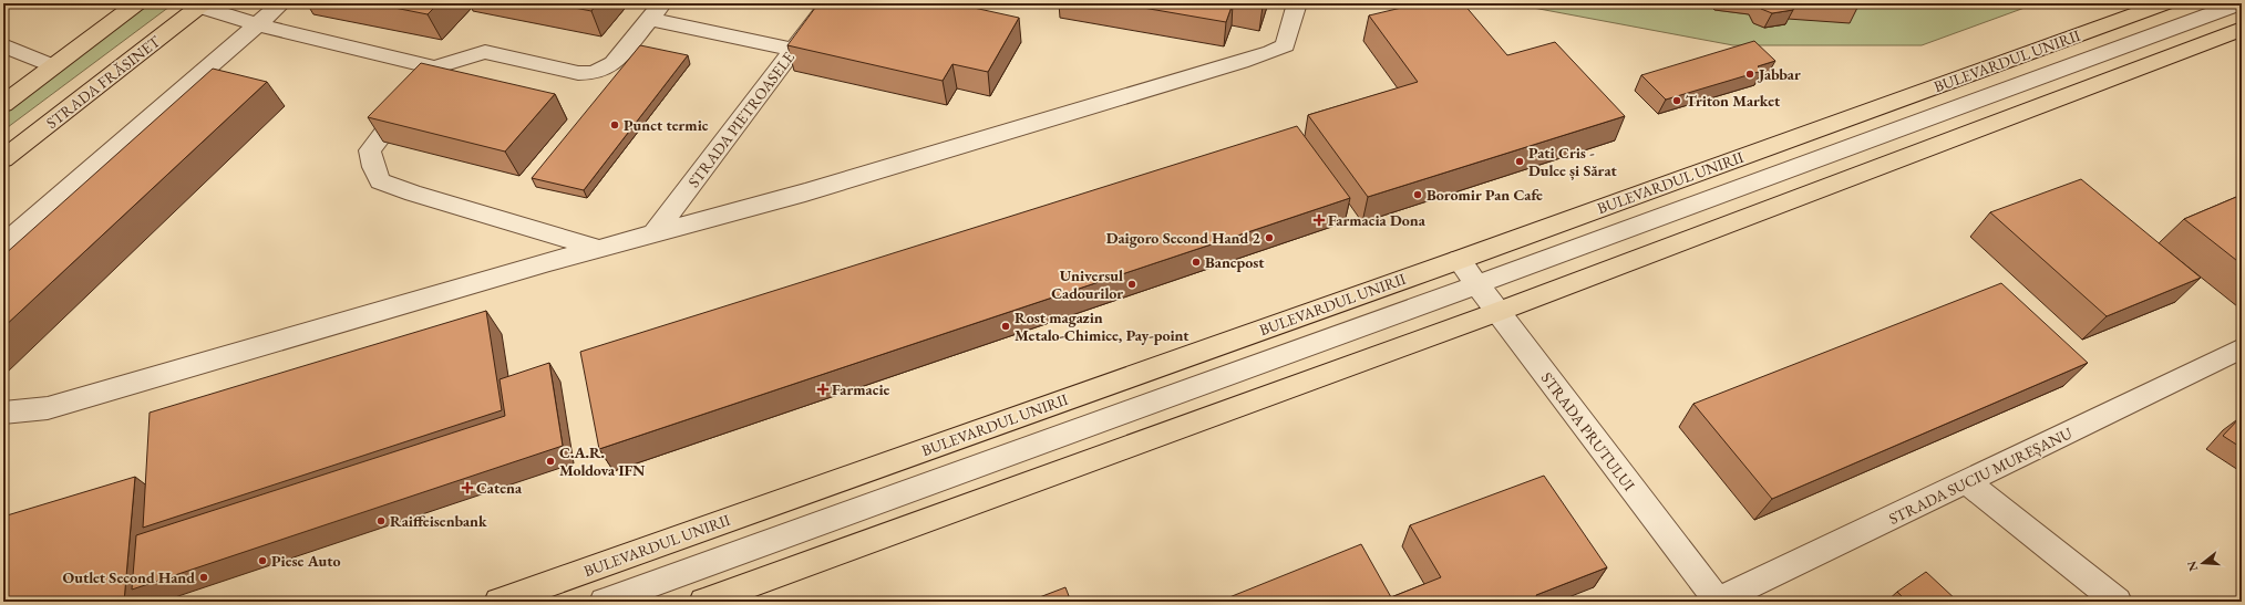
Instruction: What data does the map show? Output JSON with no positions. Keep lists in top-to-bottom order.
{
  "streets": {
    "main road": ["BULEVARDUL UNIRII", "STRADA FRĂSINET"],
    "street": ["STRADA PIETROASELE", "STRADA PRUTULUI", "STRADA SUCIU MUREȘANU"]
  },
  "crossings": [
    ["BULEVARDUL UNIRII", "STRADA PRUTULUI"],
    ["STRADA PRUTULUI", "STRADA SUCIU MUREȘANU"]
  ],
  "places": {
    "other": [
      "Jabbar",
      "Triton Market",
      "Punct termic",
      "Pati Cris - Dulce și Sărat",
      "Boromir Pan Cafe",
      "Daigoro Second Hand 2",
      "Bancpost",
      "Universul Cadourilor",
      "Rost magazin Metalo-Chimice, Pay-point",
      "C.A.R. Moldova IFN",
      "Raiffeisenbank",
      "Piese Auto",
      "Outlet Second Hand"
    ],
    "health": ["Farmacia Dona", "Farmacie", "Catena"]
  },
  "north": "left"
}
